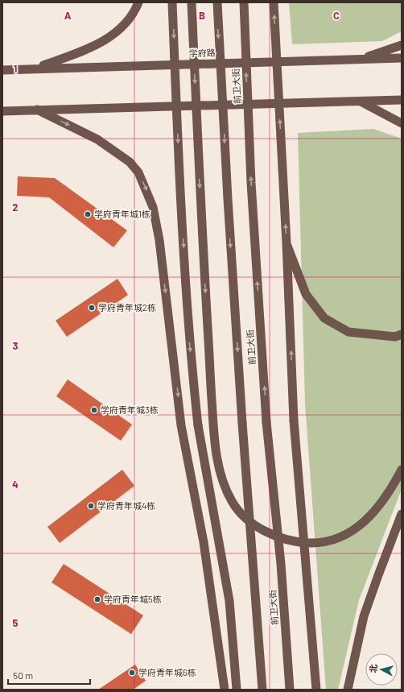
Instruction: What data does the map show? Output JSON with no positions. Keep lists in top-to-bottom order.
{
  "streets": {
    "highway": ["学府路", "前卫大街"]
  },
  "places": [
    "学府青年城1栋",
    "学府青年城2栋",
    "学府青年城3栋",
    "学府青年城4栋",
    "学府青年城5栋",
    "学府青年城6栋"
  ],
  "scale_bar": "50 m",
  "north": "left",
  "grid": {
    "columns": ["A", "B", "C"],
    "rows": [
      "1",
      "2",
      "3",
      "4",
      "5"
    ]
  }
}
